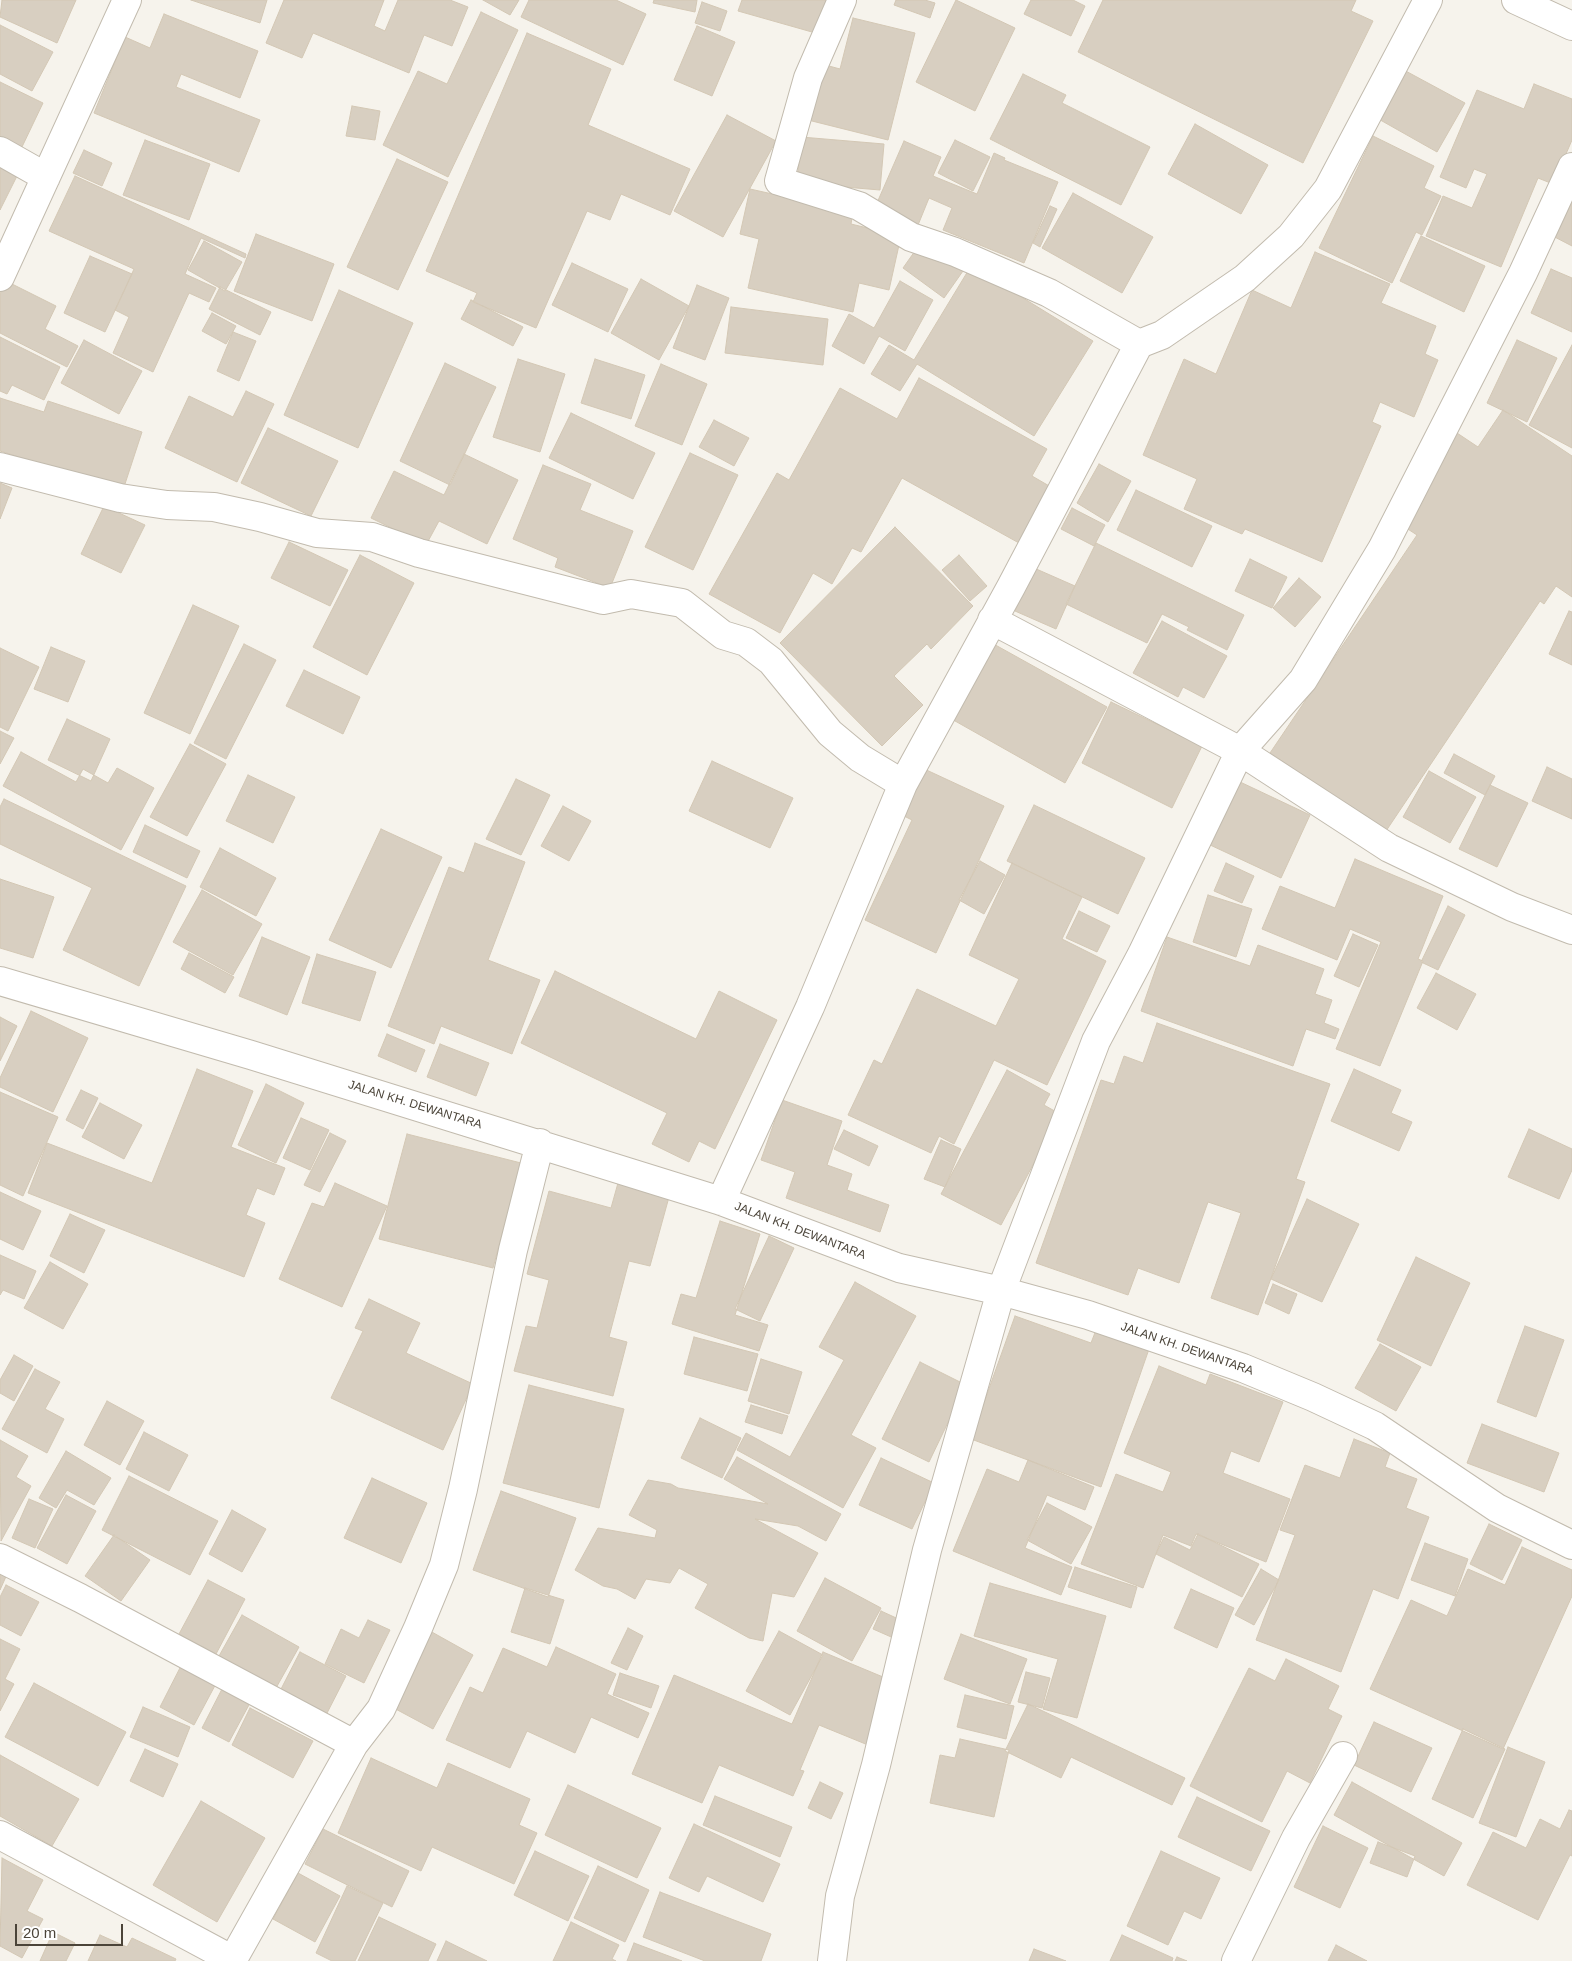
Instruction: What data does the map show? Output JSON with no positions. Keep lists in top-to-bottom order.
{
  "streets": {
    "street": ["JALAN KH. DEWANTARA"]
  },
  "scale_bar": "20 m"
}
